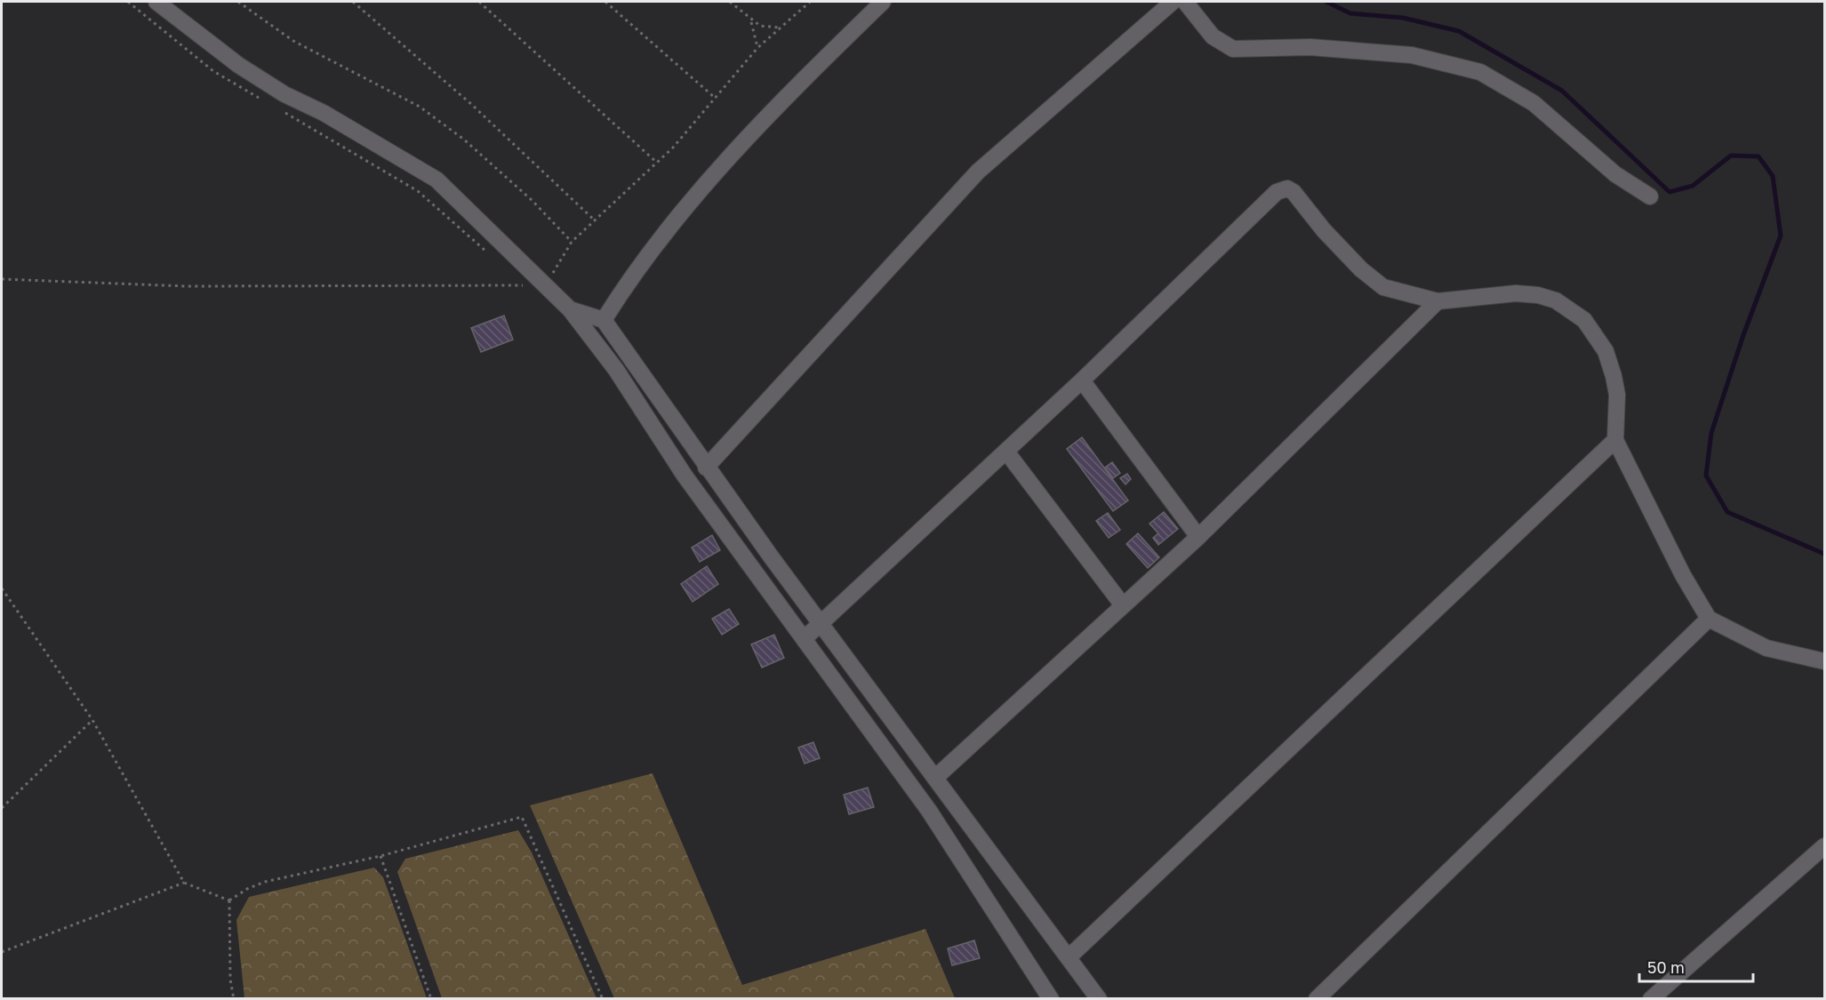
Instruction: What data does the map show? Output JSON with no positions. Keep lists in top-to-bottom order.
{
  "scale_bar": "50 m"
}
